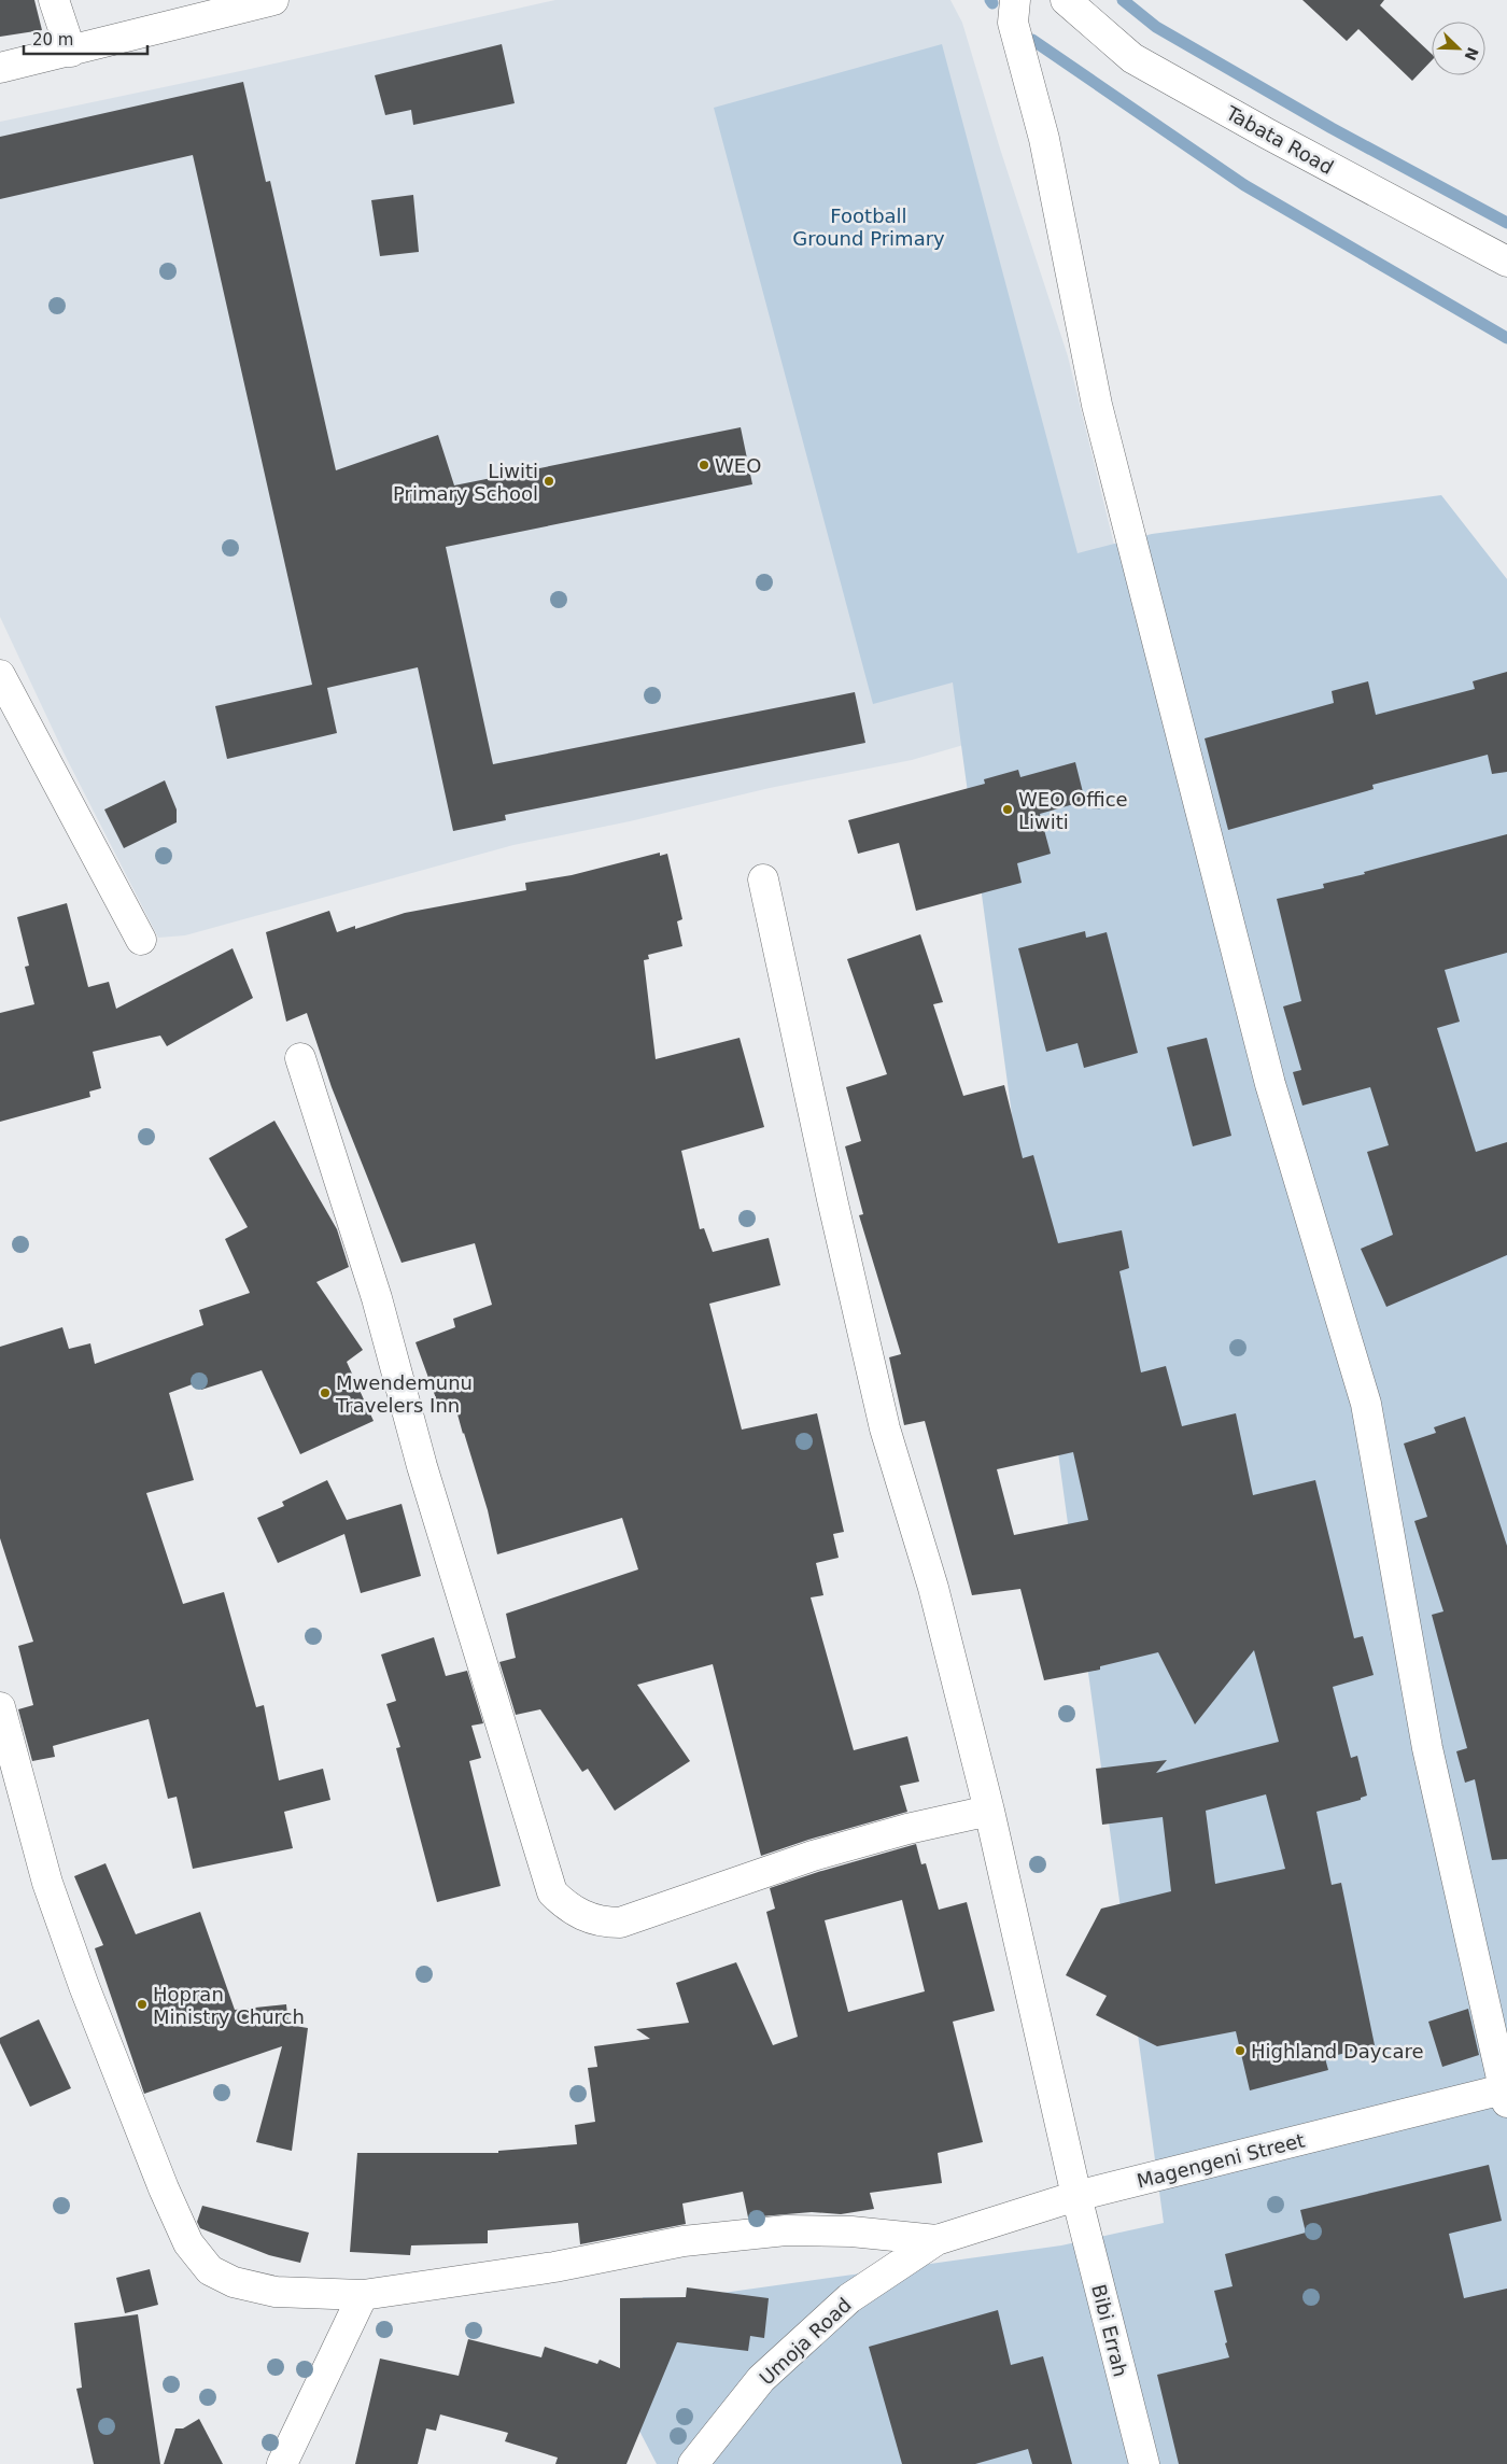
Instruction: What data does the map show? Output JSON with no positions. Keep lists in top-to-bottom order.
{
  "streets": {
    "street": [
      "Tabata Road",
      "Magengeni Street",
      "Bibi Errah",
      "Umoja Road"
    ]
  },
  "crossings": [
    ["Magengeni Street", "Bibi Errah"],
    ["Magengeni Street", "Umoja Road"]
  ],
  "parks": ["Football Ground Primary"],
  "places": [
    "WEO",
    "Liwiti Primary School",
    "WEO Office Liwiti",
    "Mwendemunu Travelers Inn",
    "Hopran Ministry Church",
    "Highland Daycare"
  ],
  "scale_bar": "20 m",
  "north": "bottom right"
}
